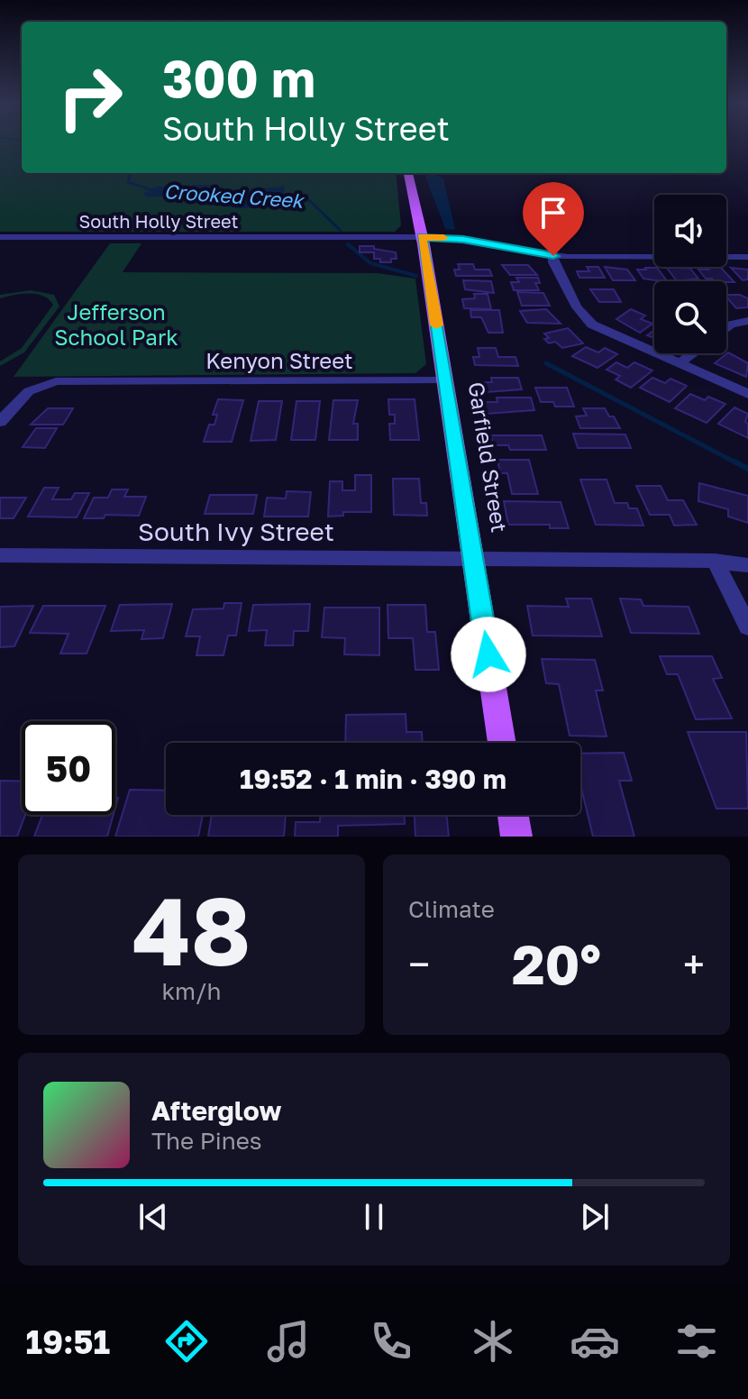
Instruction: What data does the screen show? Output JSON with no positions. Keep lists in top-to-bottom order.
{
  "streets": {
    "main road": ["Garfield Street"],
    "street": ["South Holly Street", "Kenyon Street", "South Ivy Street"]
  },
  "crossings": [
    ["South Holly Street", "Garfield Street"],
    ["Kenyon Street", "Garfield Street"],
    ["Garfield Street", "South Ivy Street"]
  ],
  "water": ["Crooked Creek"],
  "parks": ["Jefferson School Park"],
  "page": {
    "turn": ["300 m", "South Holly Street"],
    "limit": "50",
    "trip": "19:52 · 1 min · 390 m",
    "tile": [
      ["48", "km/h"],
      "Climate"
    ],
    "heat": ["−", "20°", "+"],
    "song": ["Afterglow", "The Pines"],
    "tabs": "19:51"
  }
}
